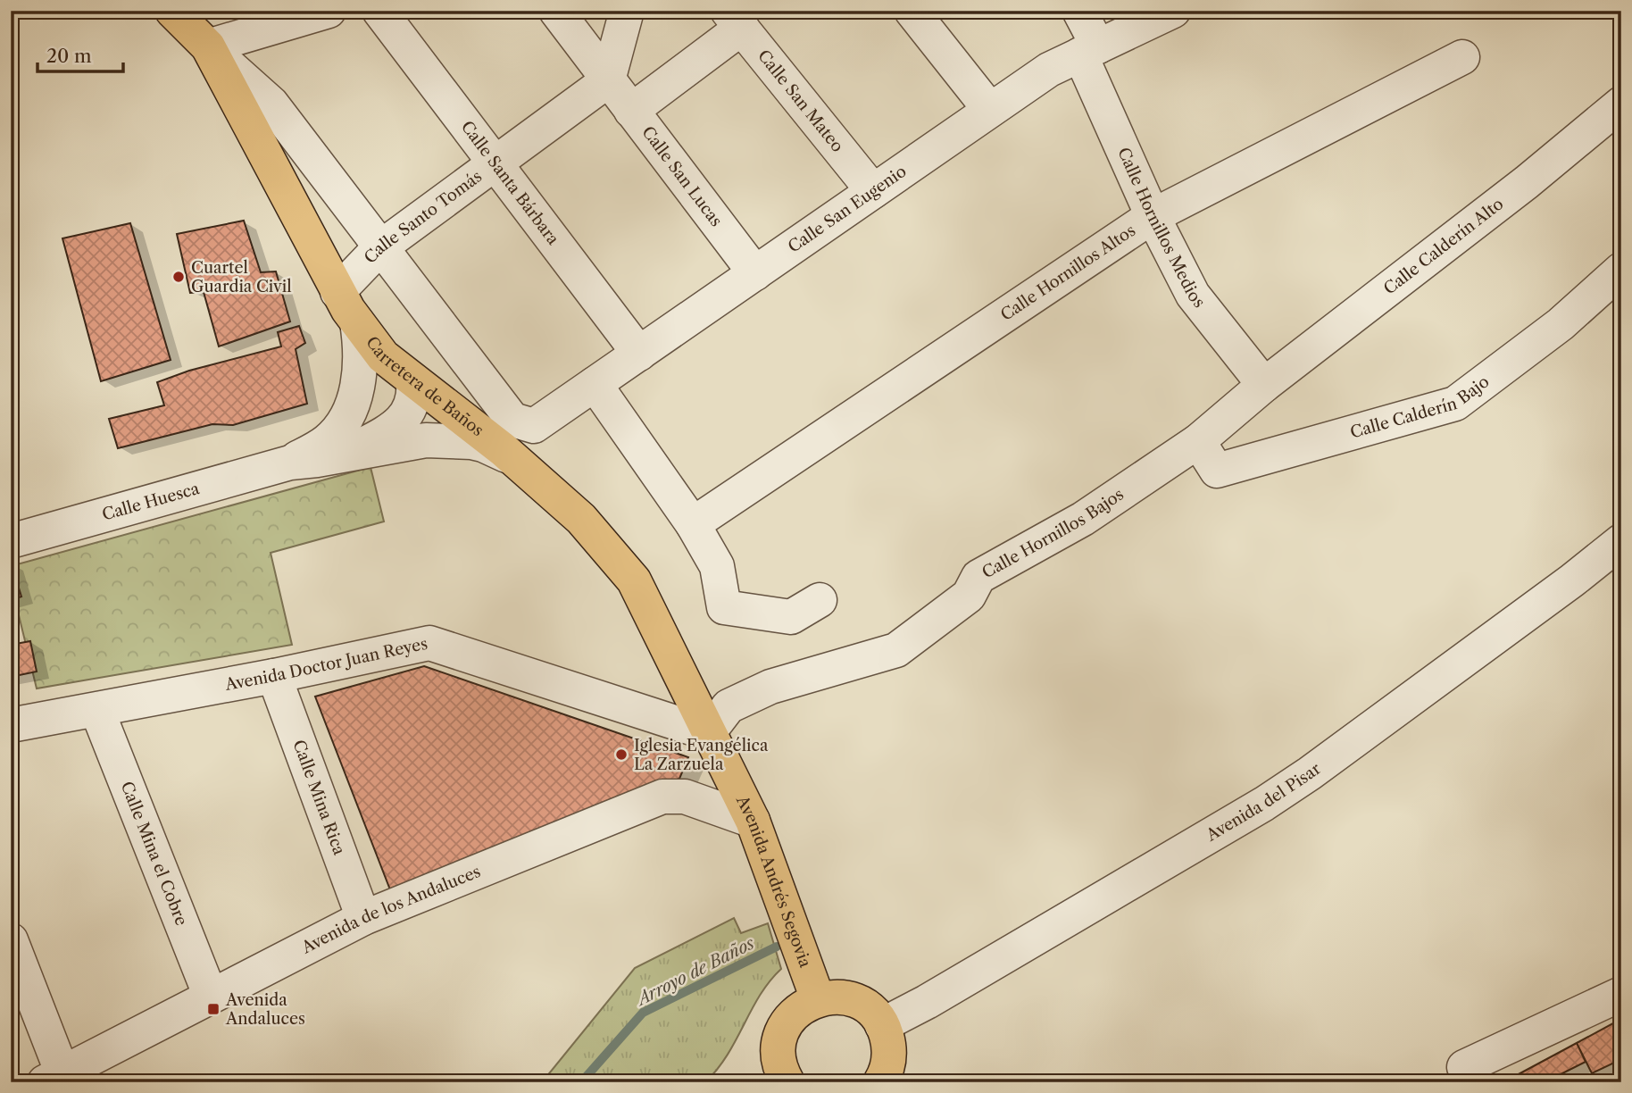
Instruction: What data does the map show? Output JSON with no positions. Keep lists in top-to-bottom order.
{
  "streets": {
    "main road": ["Carretera de Baños", "Avenida Andrés Segovia"],
    "street": [
      "Calle San Mateo",
      "Calle San Lucas",
      "Calle Santa Bárbara",
      "Calle San Eugenio",
      "Calle Santo Tomás",
      "Calle Hornillos Medios",
      "Calle Calderín Alto",
      "Calle Hornillos Altos",
      "Calle Calderín Bajo",
      "Calle Huesca",
      "Calle Hornillos Bajos",
      "Avenida Doctor Juan Reyes",
      "Calle Mina Rica",
      "Avenida del Pisar",
      "Calle Mina el Cobre",
      "Avenida de los Andaluces"
    ]
  },
  "crossings": [
    ["Calle San Mateo", "Calle San Eugenio"],
    ["Calle San Lucas", "Calle San Eugenio"],
    ["Calle San Lucas", "Calle Santo Tomás"],
    ["Calle Santa Bárbara", "Calle San Eugenio"],
    ["Calle Santa Bárbara", "Calle Santo Tomás"],
    ["Calle San Eugenio", "Calle Santo Tomás"],
    ["Calle San Eugenio", "Calle Hornillos Medios"],
    ["Calle Santo Tomás", "Carretera de Baños"],
    ["Calle Hornillos Medios", "Calle Calderín Alto"],
    ["Calle Hornillos Medios", "Calle Hornillos Altos"],
    ["Calle Hornillos Medios", "Calle Hornillos Bajos"],
    ["Calle Calderín Alto", "Calle Hornillos Bajos"],
    ["Carretera de Baños", "Calle Huesca"],
    ["Carretera de Baños", "Calle Hornillos Bajos"],
    ["Carretera de Baños", "Avenida Doctor Juan Reyes"],
    ["Carretera de Baños", "Avenida Andrés Segovia"],
    ["Calle Calderín Bajo", "Calle Hornillos Bajos"],
    ["Calle Hornillos Bajos", "Avenida Doctor Juan Reyes"],
    ["Calle Hornillos Bajos", "Avenida Andrés Segovia"],
    ["Avenida Doctor Juan Reyes", "Calle Mina Rica"],
    ["Avenida Doctor Juan Reyes", "Calle Mina el Cobre"],
    ["Avenida Doctor Juan Reyes", "Avenida Andrés Segovia"],
    ["Calle Mina Rica", "Avenida de los Andaluces"],
    ["Calle Mina el Cobre", "Avenida de los Andaluces"],
    ["Avenida Andrés Segovia", "Avenida de los Andaluces"]
  ],
  "water": ["Arroyo de Baños"],
  "places": {
    "other": ["Cuartel Guardia Civil", "Iglesia Evangélica La Zarzuela"],
    "transit": ["Avenida Andaluces"]
  },
  "scale_bar": "20 m"
}
